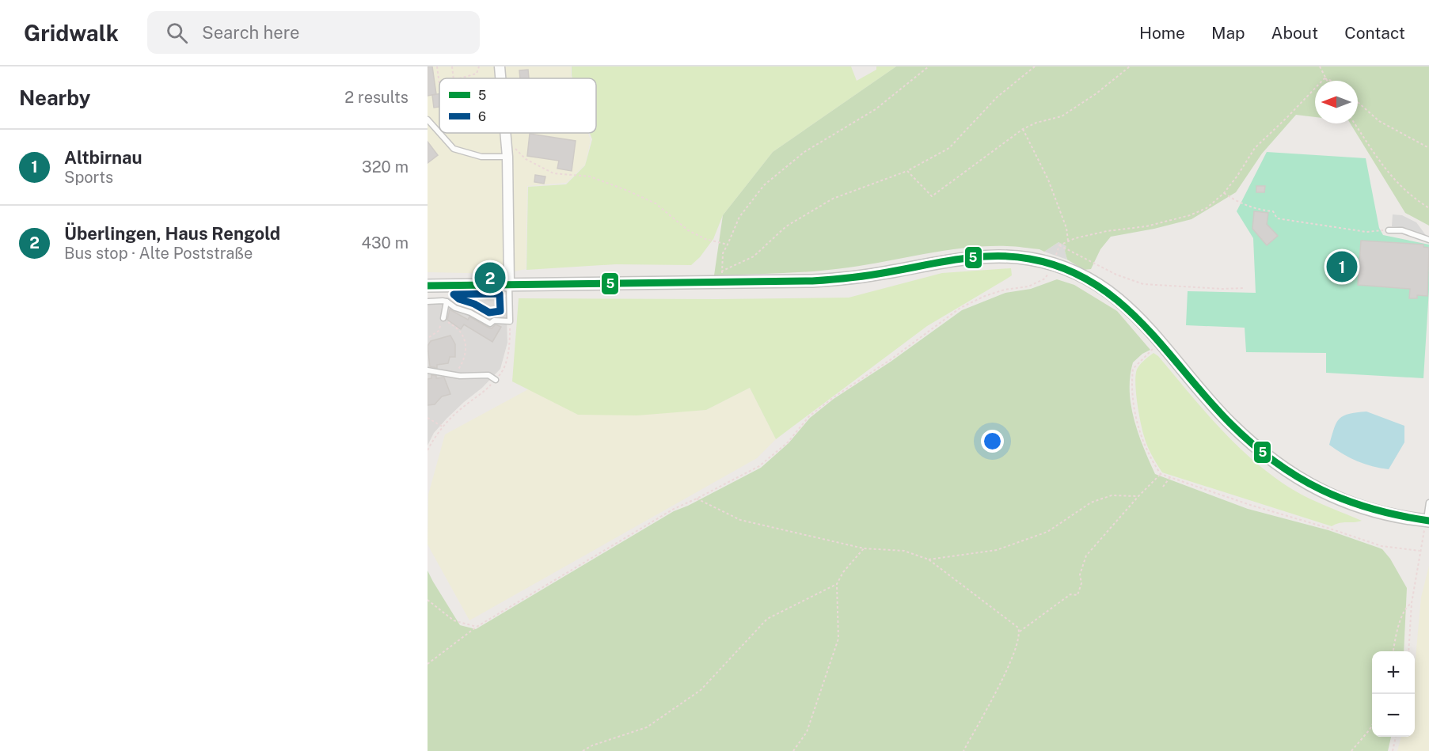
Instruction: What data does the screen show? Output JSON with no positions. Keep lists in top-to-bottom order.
{
  "lines": ["transit line 5", "transit line 6"],
  "legend": ["5", "6"],
  "north": "left",
  "page": {
    "header": "Gridwalk",
    "search": "Search here",
    "nav": [
      "Home",
      "Map",
      "About",
      "Contact"
    ],
    "heading": ["Nearby", "2 results"],
    "list": [
      {
        "mark": "1",
        "name": "Altbirnau",
        "note": "Sports",
        "value": "320 m"
      },
      {
        "mark": "2",
        "name": "Überlingen, Haus Rengold",
        "note": "Bus stop · Alte Poststraße",
        "value": "430 m"
      }
    ],
    "pins": ["1", "2"],
    "map_buttons": ["+", "−"]
  }
}
